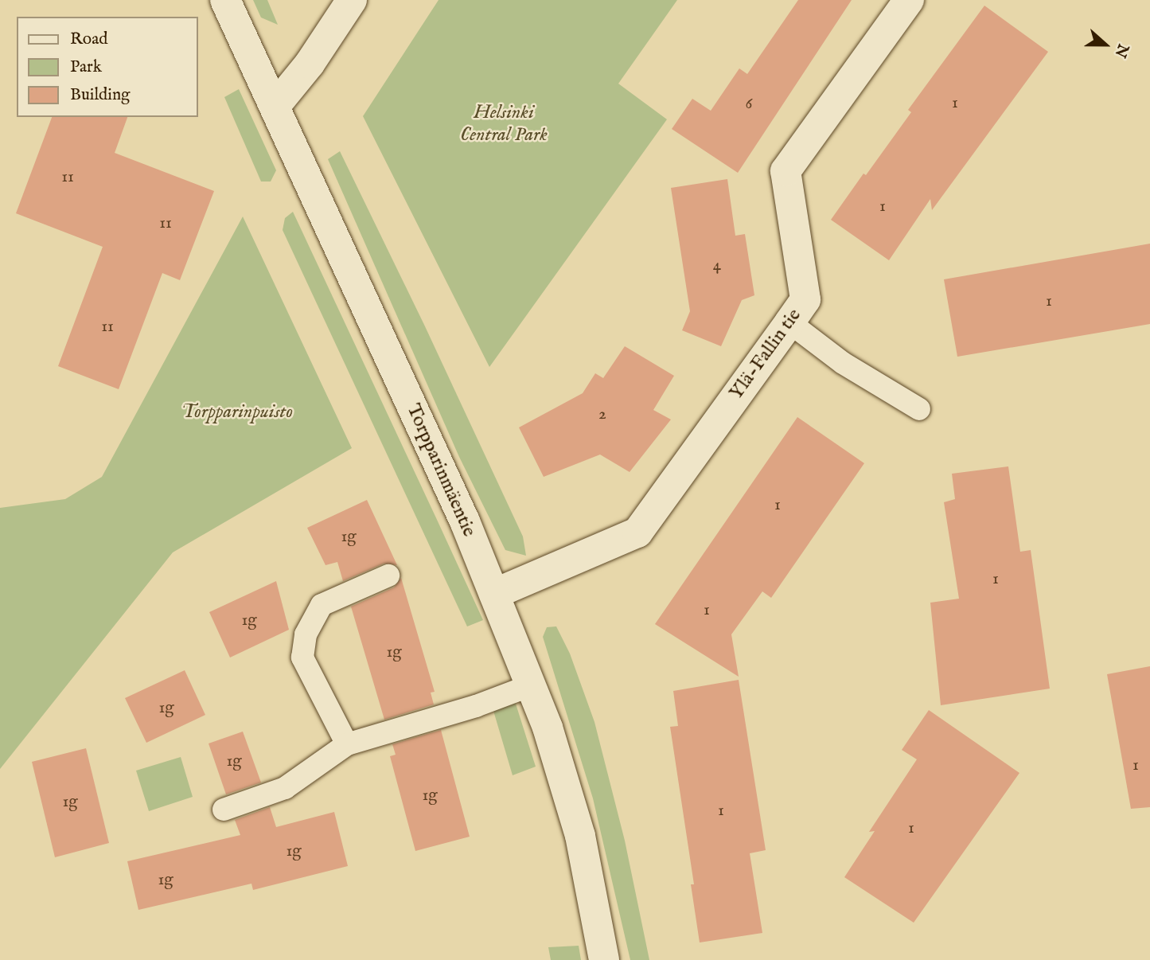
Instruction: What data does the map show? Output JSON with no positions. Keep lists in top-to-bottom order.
{
  "streets": {
    "street": ["Ylä-Fallin tie", "Torpparinmäentie"]
  },
  "crossings": [
    ["Ylä-Fallin tie", "Torpparinmäentie"]
  ],
  "parks": ["Helsinki Central Park", "Torpparinpuisto"],
  "house_numbers": [
    "1",
    "6",
    "11",
    "1",
    "11",
    "4",
    "1",
    "11",
    "2",
    "1",
    "1g",
    "1",
    "1",
    "1g",
    "1g",
    "1g",
    "1g",
    "1",
    "1g",
    "1g",
    "1",
    "1",
    "1g",
    "1g"
  ],
  "legend": ["Road", "Park", "Building"],
  "north": "right"
}
